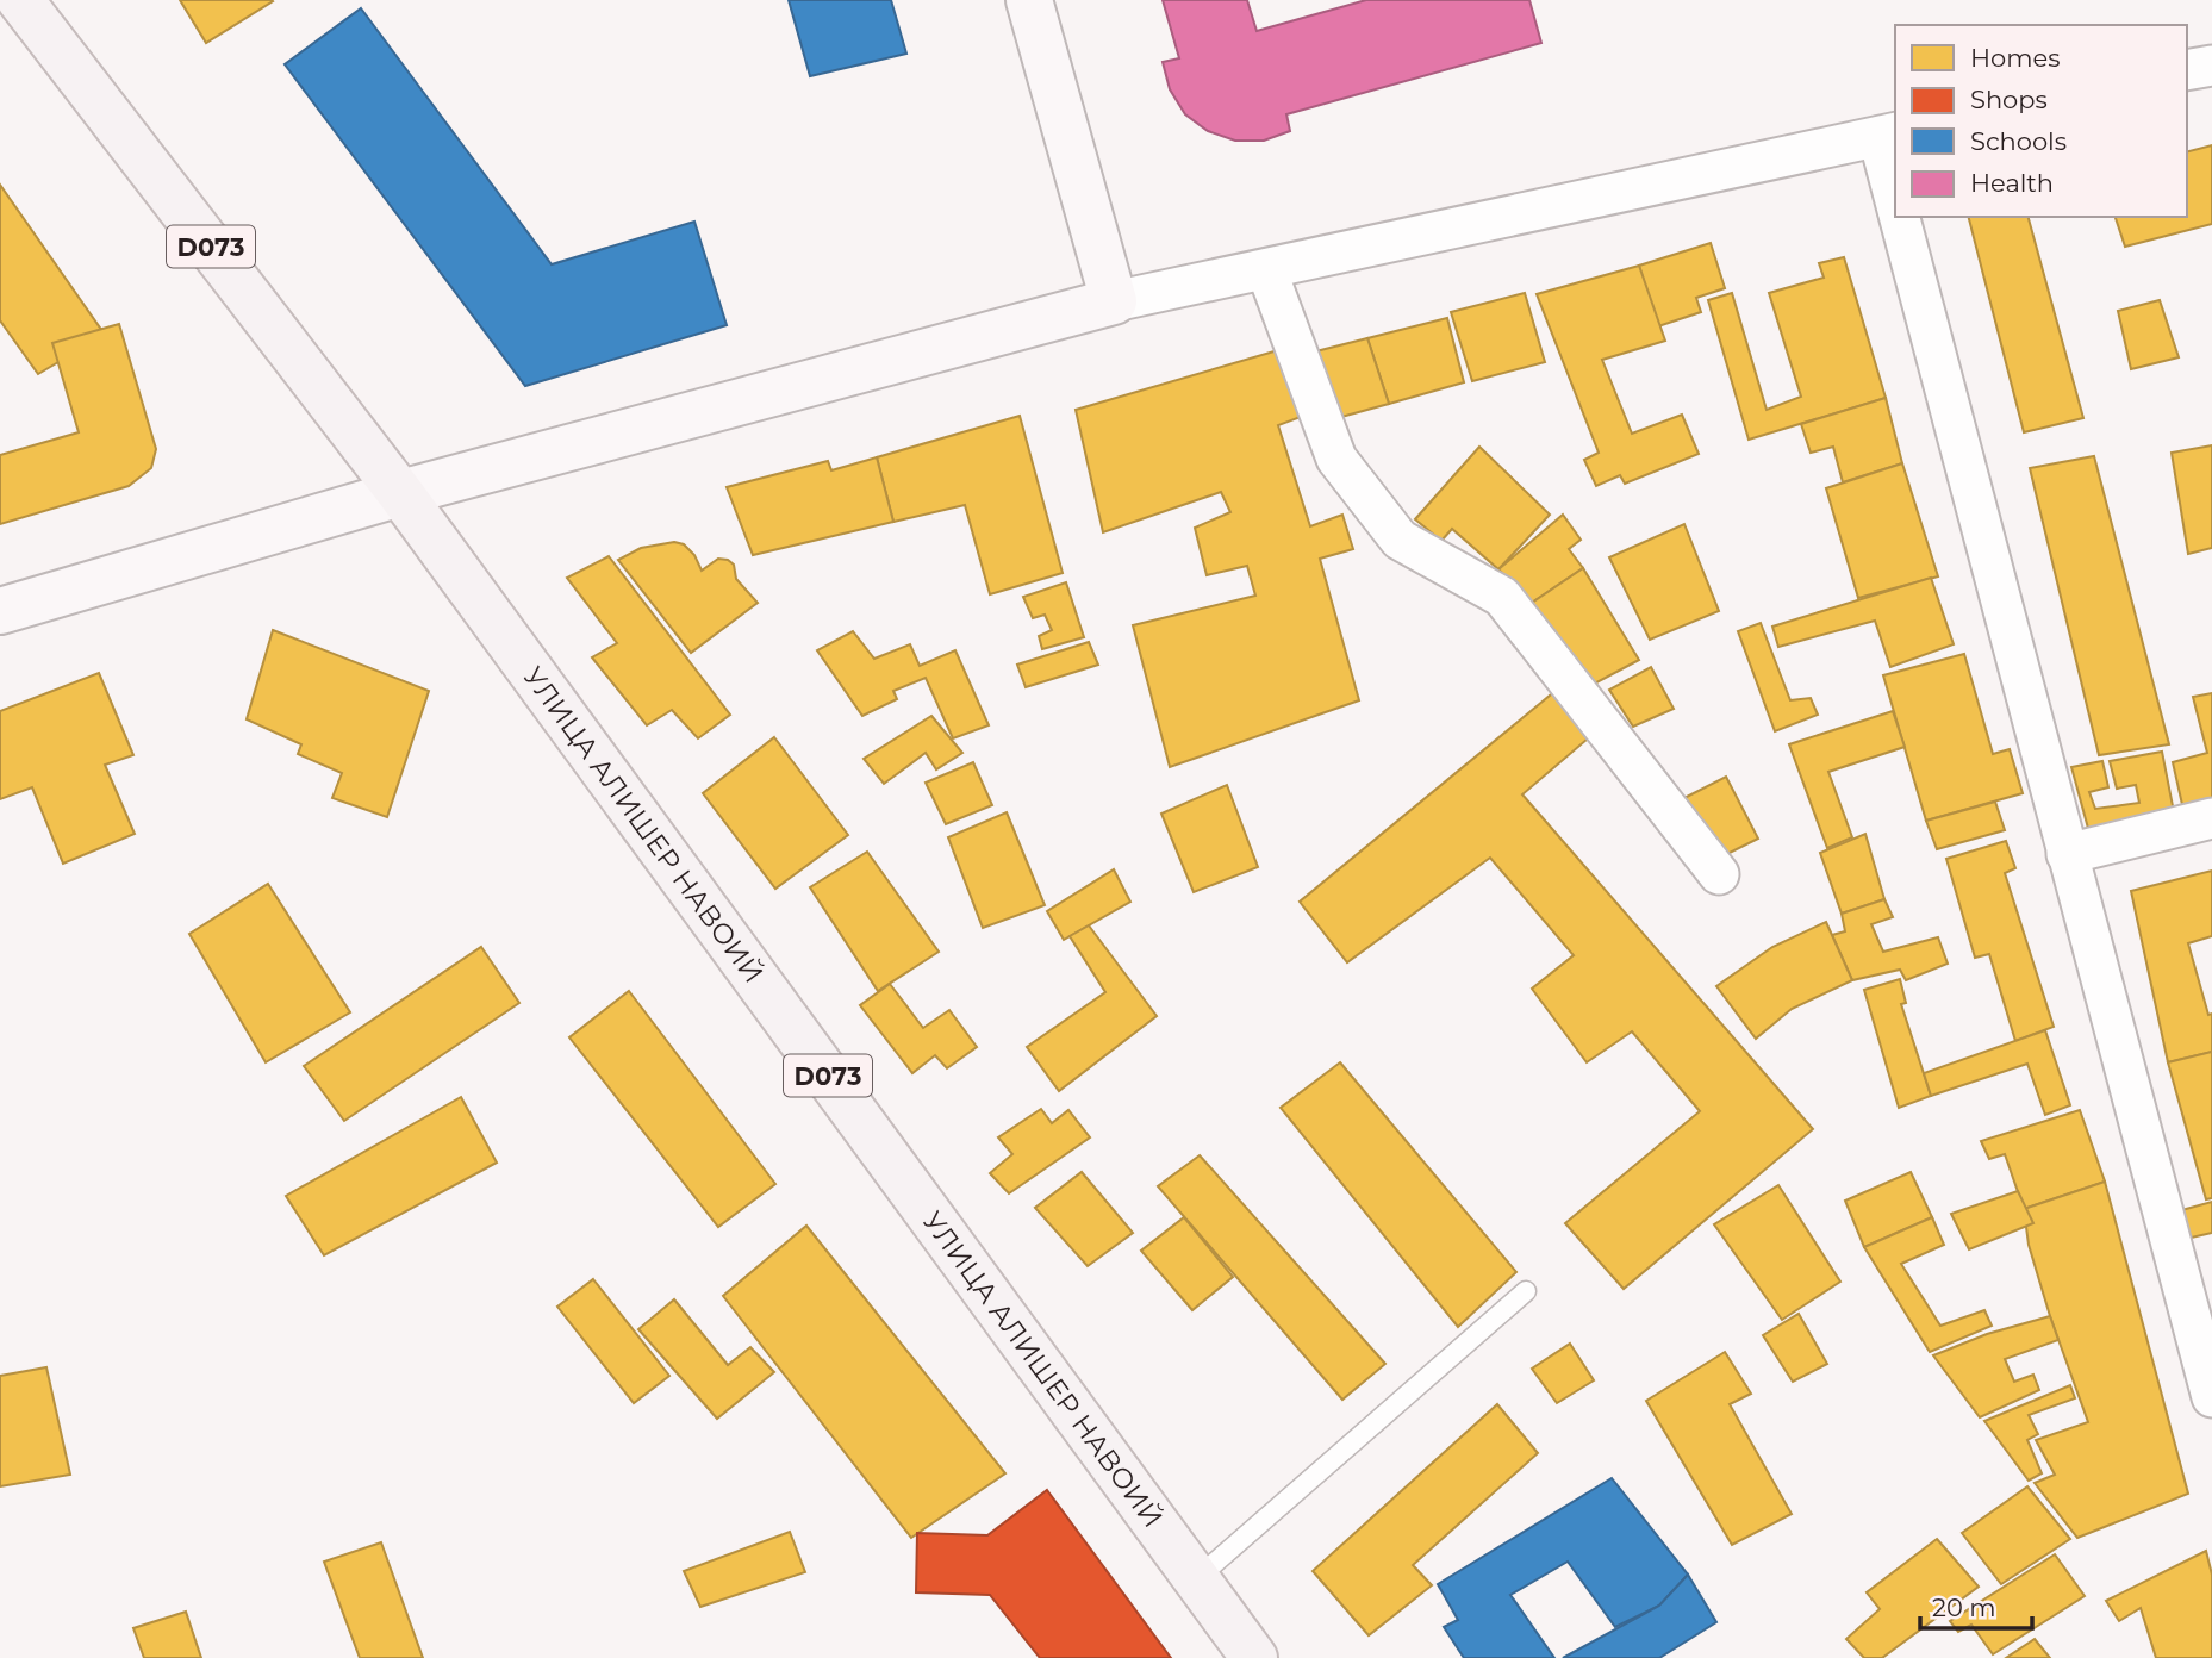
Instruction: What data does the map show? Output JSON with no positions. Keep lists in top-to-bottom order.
{
  "streets": {
    "main road": ["D073", "УЛИЦА АЛИШЕР НАВОИЙ"]
  },
  "legend": [
    "Homes",
    "Shops",
    "Schools",
    "Health"
  ],
  "scale_bar": "20 m"
}
